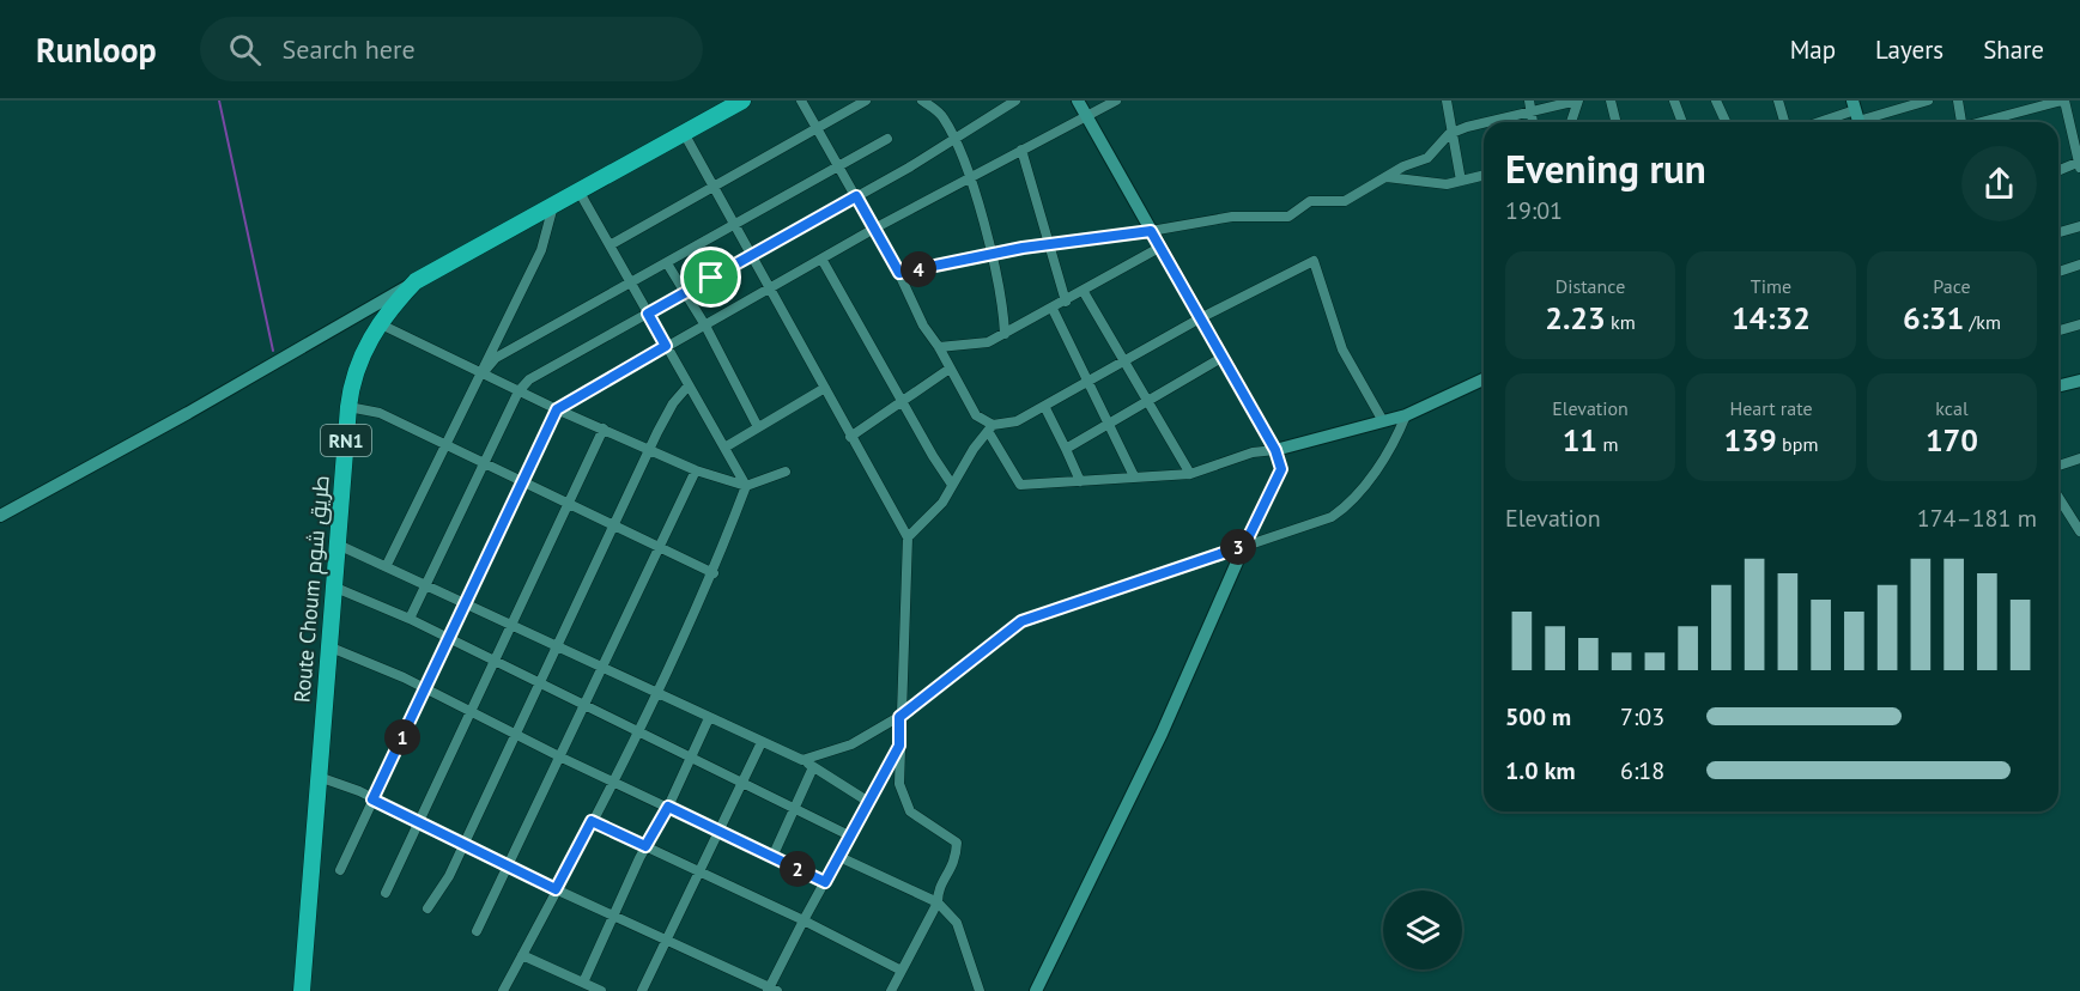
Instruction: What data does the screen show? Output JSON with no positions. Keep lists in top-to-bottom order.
{
  "streets": {
    "highway": ["RN1", "Route Choum طريق شوم"]
  },
  "page": {
    "header": "Runloop",
    "search": "Search here",
    "nav": ["Map", "Layers", "Share"],
    "heading": ["Evening run", "19:01"],
    "stats": [
      ["Distance", "2.23 km"],
      ["Time", "14:32"],
      ["Pace", "6:31 /km"],
      ["Elevation", "11 m"],
      ["Heart rate", "139 bpm"],
      ["kcal", "170"]
    ],
    "pins": [
      "4",
      "3",
      "1",
      "2"
    ],
    "chart": ["Elevation", "174–181 m"],
    "list": [
      {
        "name": "500 m",
        "note": "7:03"
      },
      {
        "name": "1.0 km",
        "note": "6:18"
      }
    ]
  }
}
